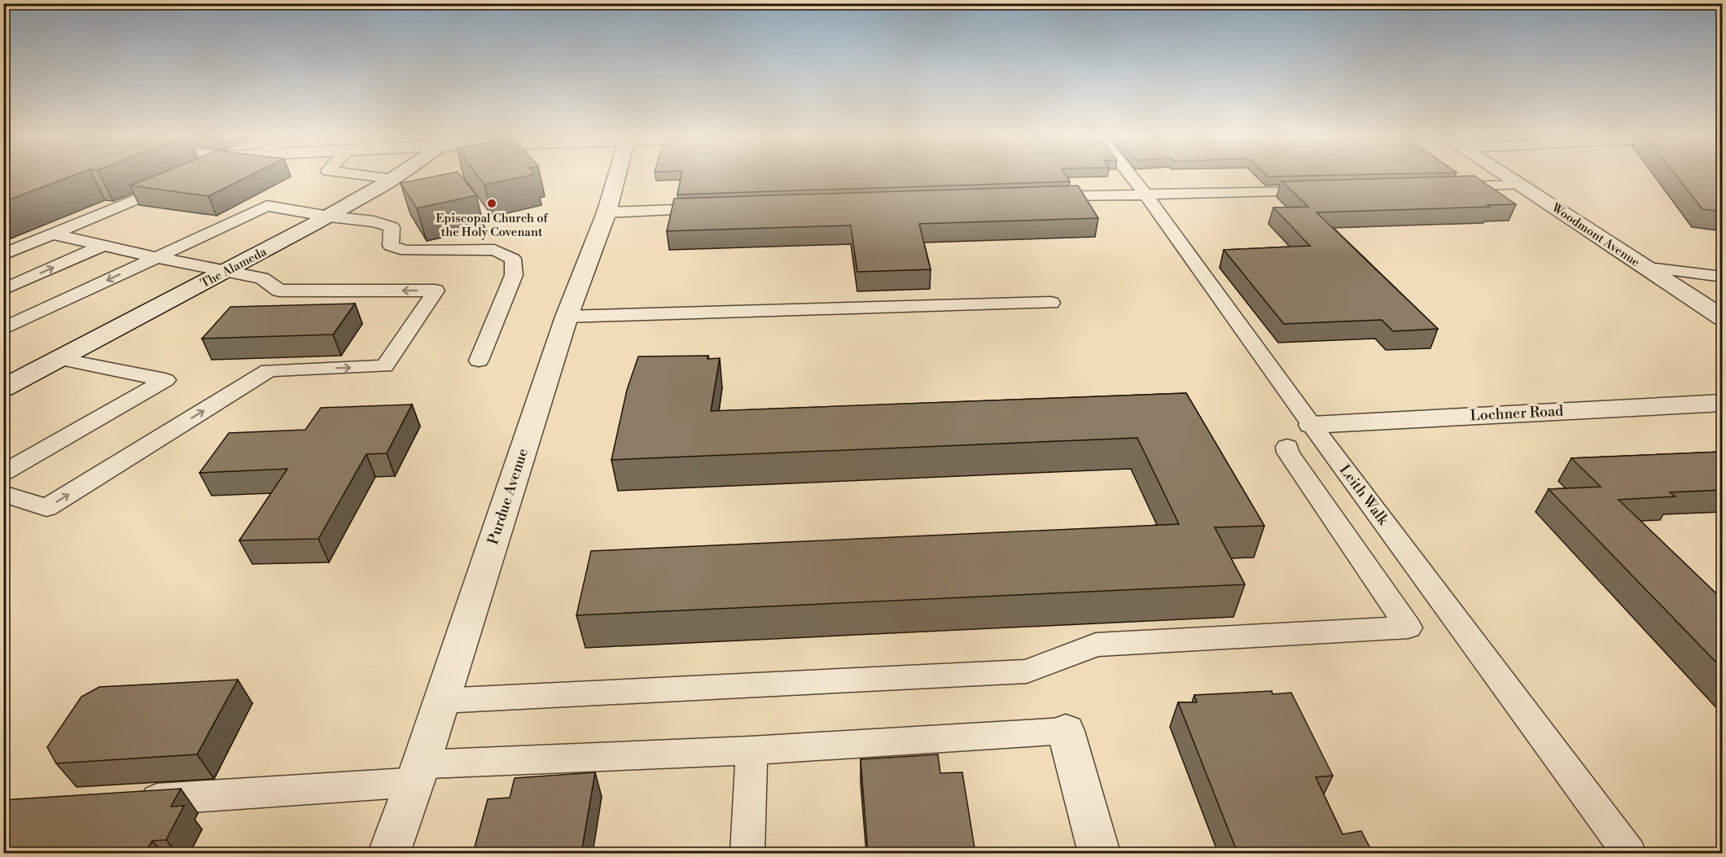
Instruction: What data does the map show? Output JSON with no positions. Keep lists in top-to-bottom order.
{
  "streets": {
    "street": [
      "Woodmont Avenue",
      "The Alameda",
      "Lochner Road",
      "Purdue Avenue"
    ],
    "lane": ["Leith Walk"]
  },
  "crossings": [
    ["Lochner Road", "Leith Walk"]
  ],
  "places": ["Episcopal Church of the Holy Covenant"]
}
